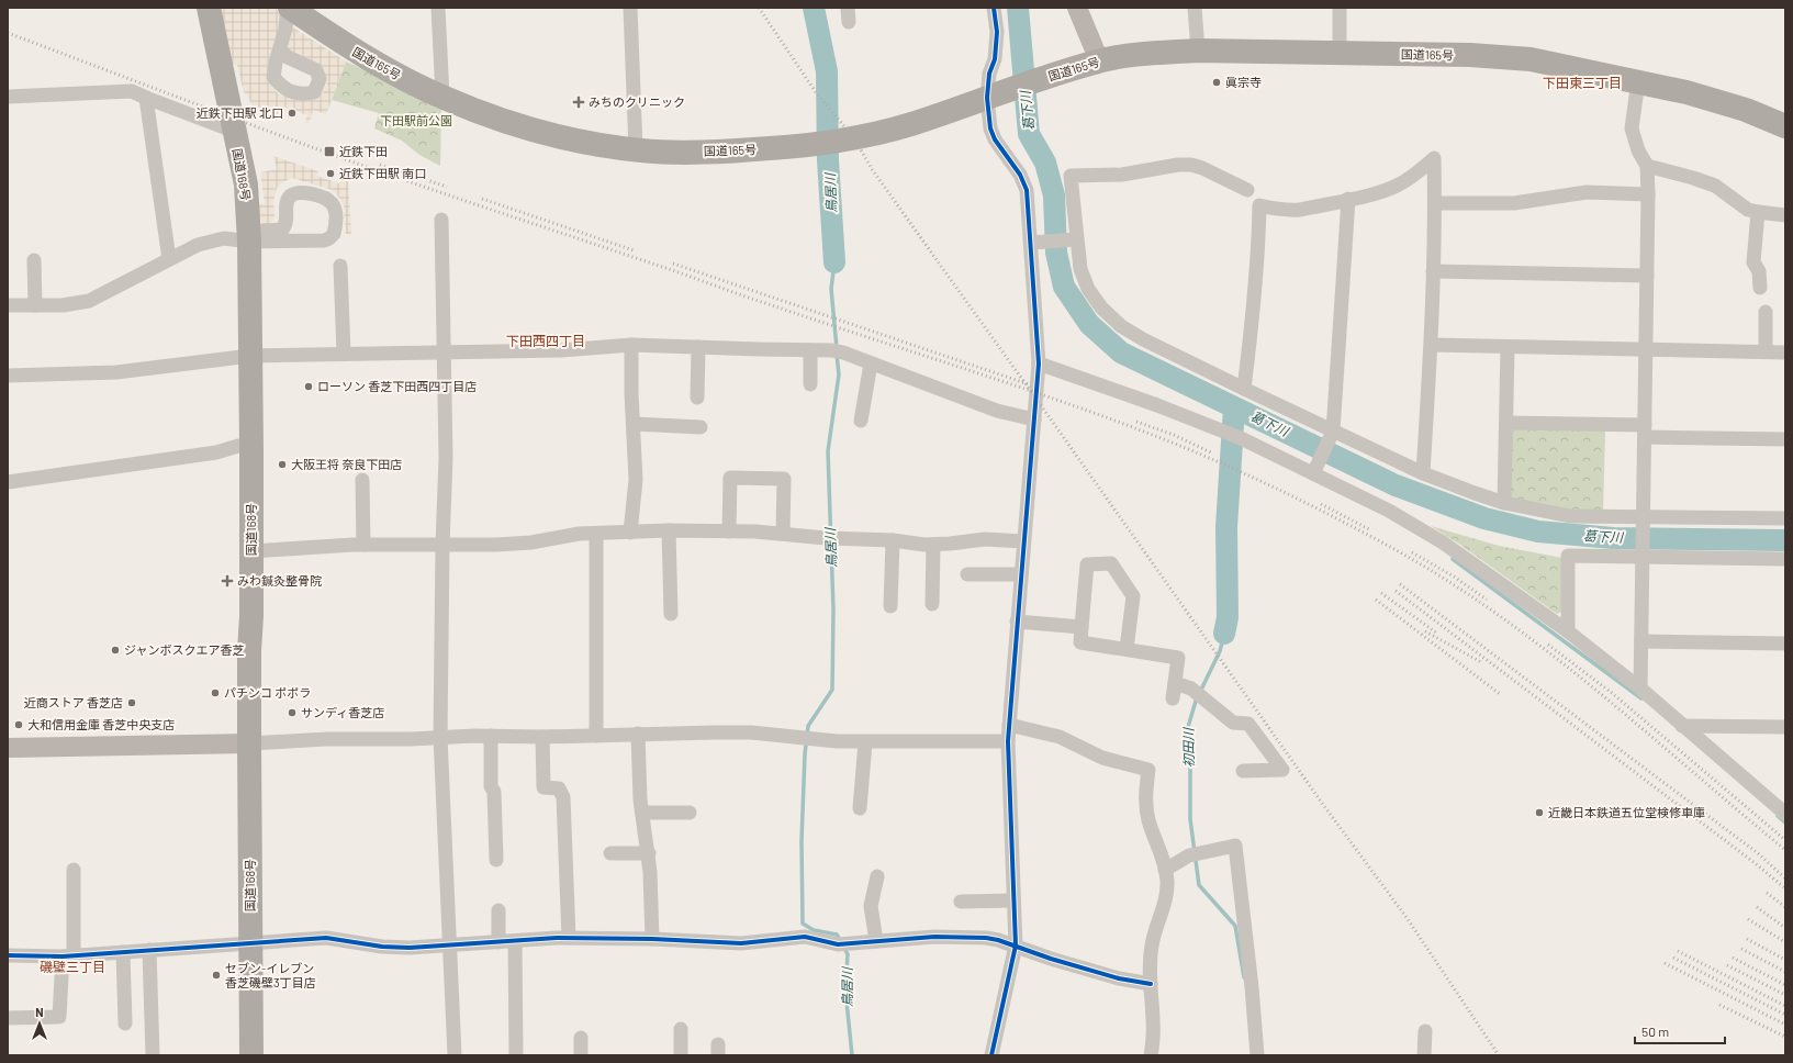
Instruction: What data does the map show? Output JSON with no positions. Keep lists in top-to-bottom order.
{
  "streets": {
    "highway": ["国道165号", "国道168号"]
  },
  "districts": ["下田東三丁目", "下田西四丁目", "磯壁三丁目"],
  "water": ["葛下川", "鳥居川", "初田川"],
  "parks": ["下田駅前公園"],
  "places": {
    "other": [
      "眞宗寺",
      "近鉄下田駅 北口",
      "近鉄下田駅 南口",
      "ローソン 香芝下田西四丁目店",
      "大阪王将 奈良下田店",
      "ジャンボスクエア香芝",
      "パチンコ ポポラ",
      "近商ストア 香芝店",
      "サンディ香芝店",
      "大和信用金庫 香芝中央支店",
      "近畿日本鉄道五位堂検修車庫",
      "セブン-イレブン 香芝磯壁3丁目店"
    ],
    "health": ["みちのクリニック", "みわ鍼灸整骨院"],
    "transit": ["近鉄下田"]
  },
  "scale_bar": "50 m",
  "north": "top"
}
